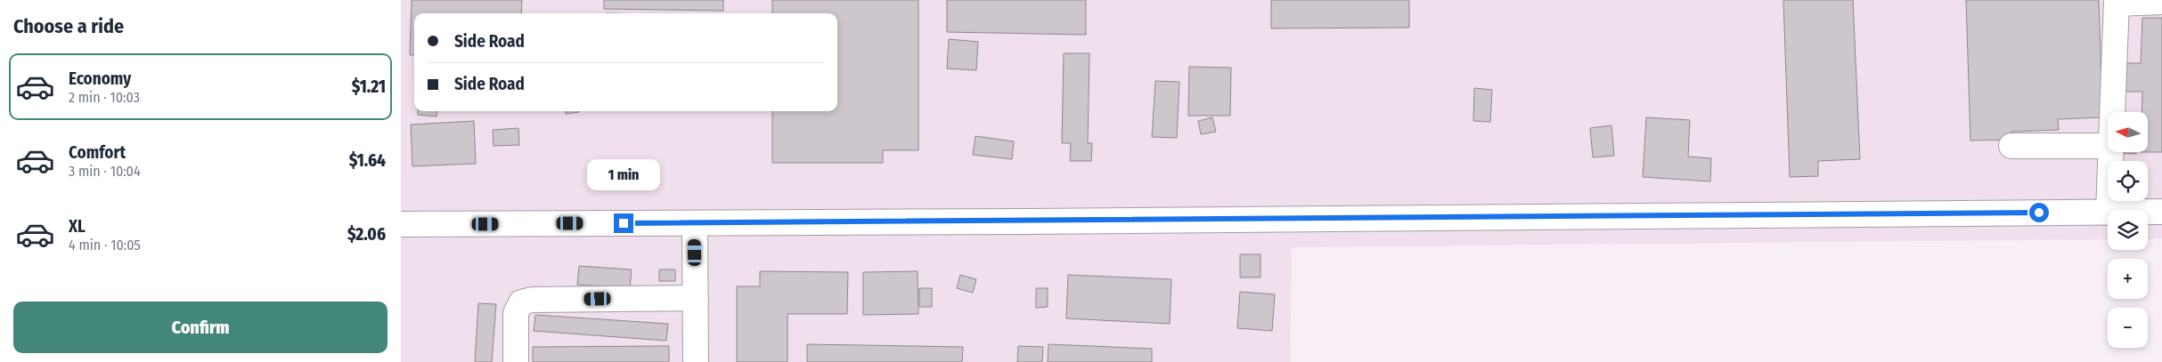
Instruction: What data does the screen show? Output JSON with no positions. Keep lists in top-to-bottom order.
{
  "north": "left",
  "page": {
    "heading": "Choose a ride",
    "banner": ["Side Road", "Side Road"],
    "list": [
      {
        "name": "Economy",
        "note": "2 min · 10:03",
        "value": "$1.21"
      },
      {
        "name": "Comfort",
        "note": "3 min · 10:04",
        "value": "$1.64"
      },
      {
        "name": "XL",
        "note": "4 min · 10:05",
        "value": "$2.06"
      }
    ],
    "map_buttons": ["+", "−"],
    "bubble": "1 min",
    "buttons": "Confirm"
  }
}
